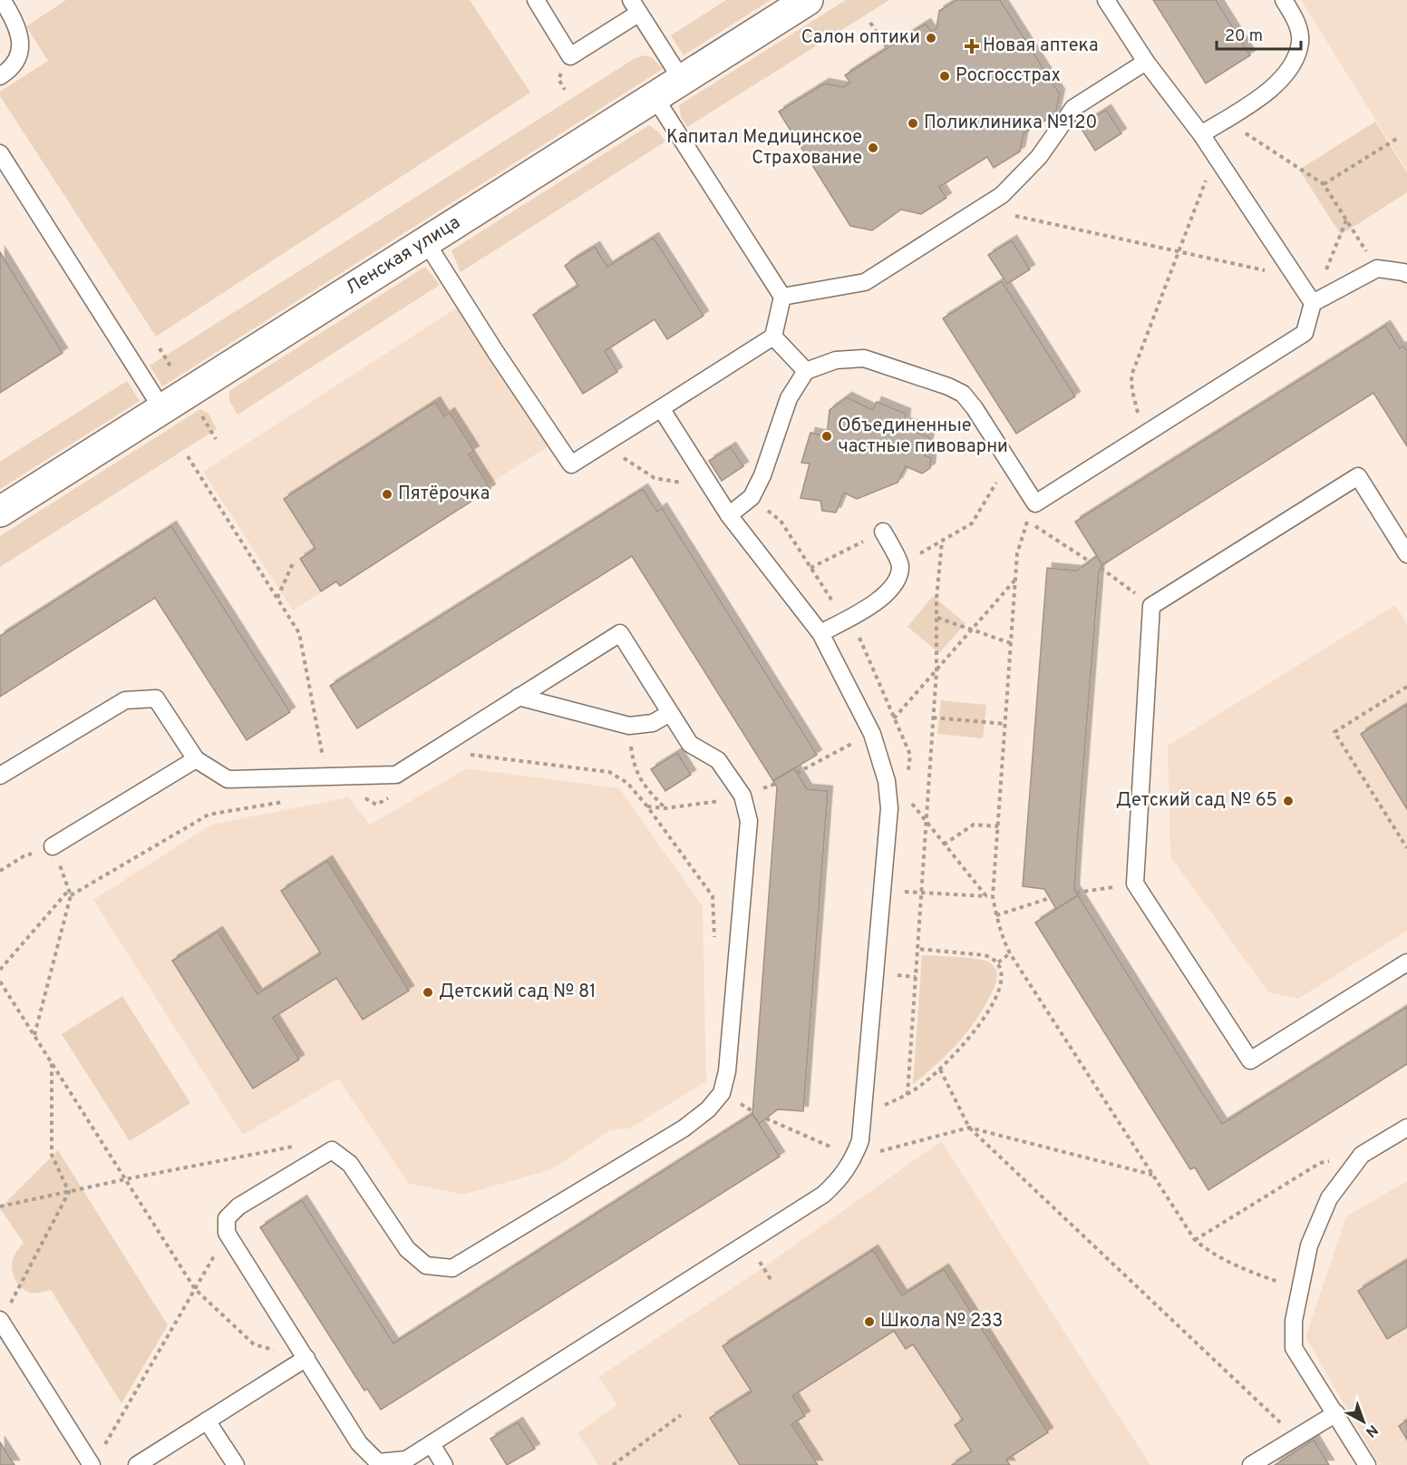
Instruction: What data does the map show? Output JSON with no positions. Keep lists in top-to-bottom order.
{
  "streets": {
    "street": ["Ленская улица"]
  },
  "places": {
    "other": [
      "Салон оптики",
      "Росгосстрах",
      "Поликлиника №120",
      "Капитал Медицинское Страхование",
      "Объединенные частные пивоварни",
      "Пятёрочка",
      "Детский сад № 65",
      "Детский сад № 81",
      "Школа № 233"
    ],
    "health": ["Новая аптека"]
  },
  "scale_bar": "20 m",
  "north": "bottom right"
}
